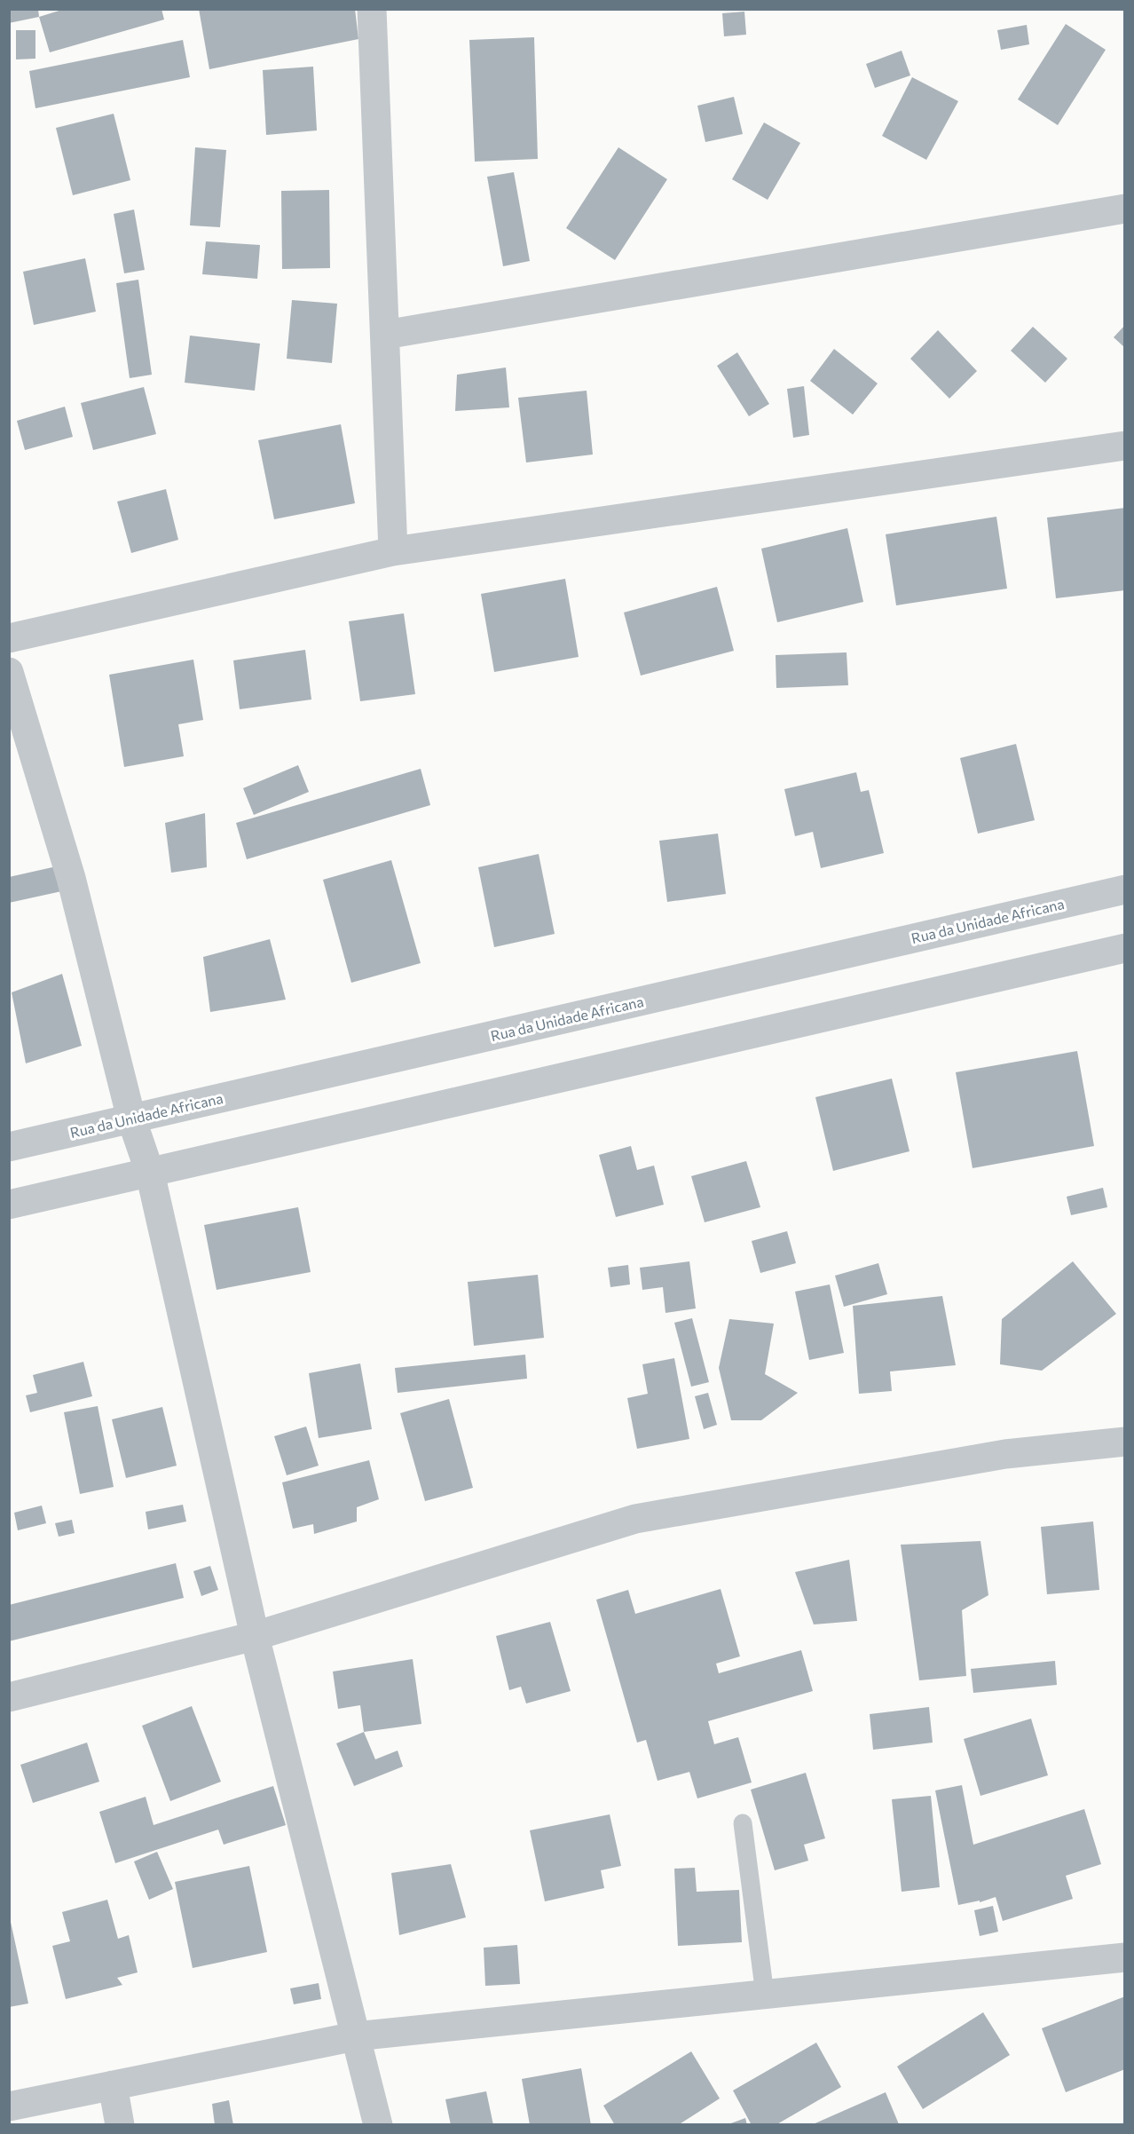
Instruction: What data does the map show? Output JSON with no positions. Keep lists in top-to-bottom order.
{
  "streets": {
    "street": ["Rua da Unidade Africana"]
  }
}
